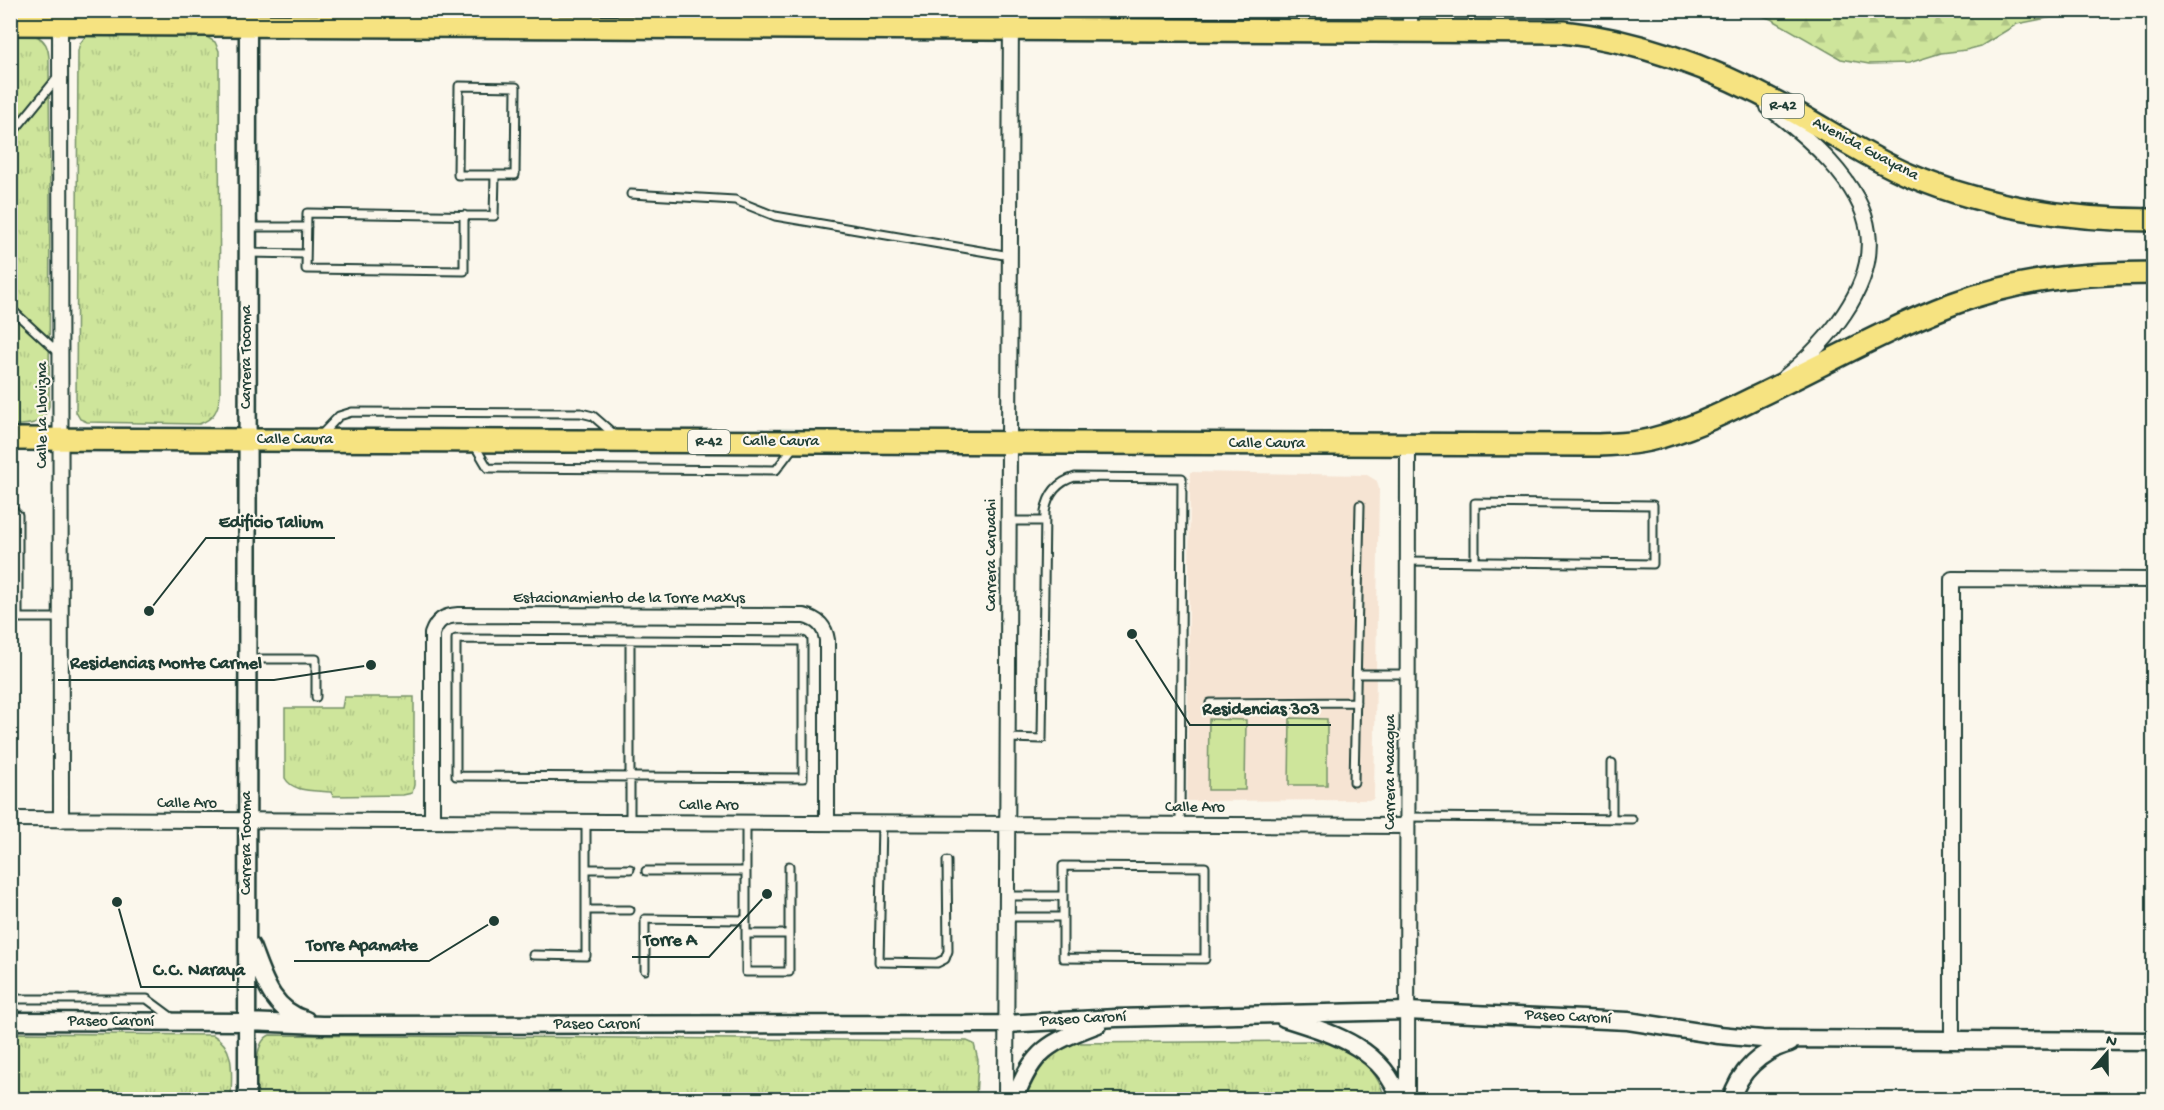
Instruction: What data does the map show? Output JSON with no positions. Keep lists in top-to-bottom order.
{
  "streets": {
    "main road": ["R-42", "Avenida Guayana", "Calle Caura"],
    "street": [
      "Carrera Tocoma",
      "Calle La Llovizna",
      "Carrera Caruachi",
      "Estacionamiento de la Torre Maxys",
      "Carrera Macagua",
      "Calle Aro",
      "Paseo Caroní"
    ]
  },
  "crossings": [
    ["R-42", "Avenida Guayana"],
    ["R-42", "Carrera Tocoma"],
    ["R-42", "Calle La Llovizna"],
    ["R-42", "Calle Caura"],
    ["R-42", "Carrera Caruachi"],
    ["R-42", "Carrera Macagua"],
    ["Carrera Tocoma", "Calle Caura"],
    ["Carrera Tocoma", "Calle Aro"],
    ["Carrera Tocoma", "Paseo Caroní"],
    ["Calle La Llovizna", "Calle Caura"],
    ["Calle La Llovizna", "Calle Aro"],
    ["Calle Caura", "Carrera Caruachi"],
    ["Calle Caura", "Carrera Macagua"],
    ["Carrera Caruachi", "Calle Aro"],
    ["Carrera Caruachi", "Paseo Caroní"],
    ["Estacionamiento de la Torre Maxys", "Calle Aro"],
    ["Carrera Macagua", "Calle Aro"],
    ["Carrera Macagua", "Paseo Caroní"]
  ],
  "places": [
    "Edificio Talium",
    "Residencias 303",
    "Residencias Monte Carmel",
    "Torre A",
    "C.C. Naraya",
    "Torre Apamate"
  ],
  "north": "top"
}
